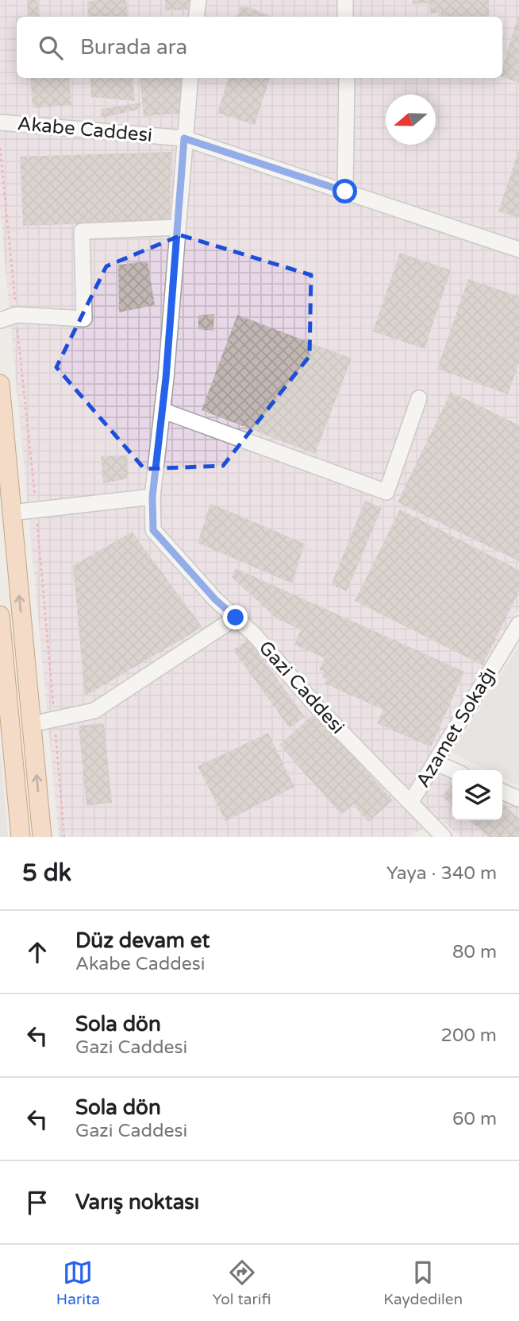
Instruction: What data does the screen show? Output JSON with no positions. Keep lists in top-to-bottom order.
{
  "streets": {
    "street": ["Akabe Caddesi", "Gazi Caddesi", "Azamet Sokağı"]
  },
  "crossings": [
    ["Akabe Caddesi", "Gazi Caddesi"],
    ["Gazi Caddesi", "Azamet Sokağı"]
  ],
  "north": "left",
  "page": {
    "search": "Burada ara",
    "heading": ["5 dk", "Yaya · 340 m"],
    "list": [
      ["Düz devam et", "Akabe Caddesi", "80 m"],
      ["Sola dön", "Gazi Caddesi", "200 m"],
      ["Sola dön", "Gazi Caddesi", "60 m"],
      "Varış noktası"
    ],
    "nav": ["Harita", "Yol tarifi", "Kaydedilen"]
  }
}
